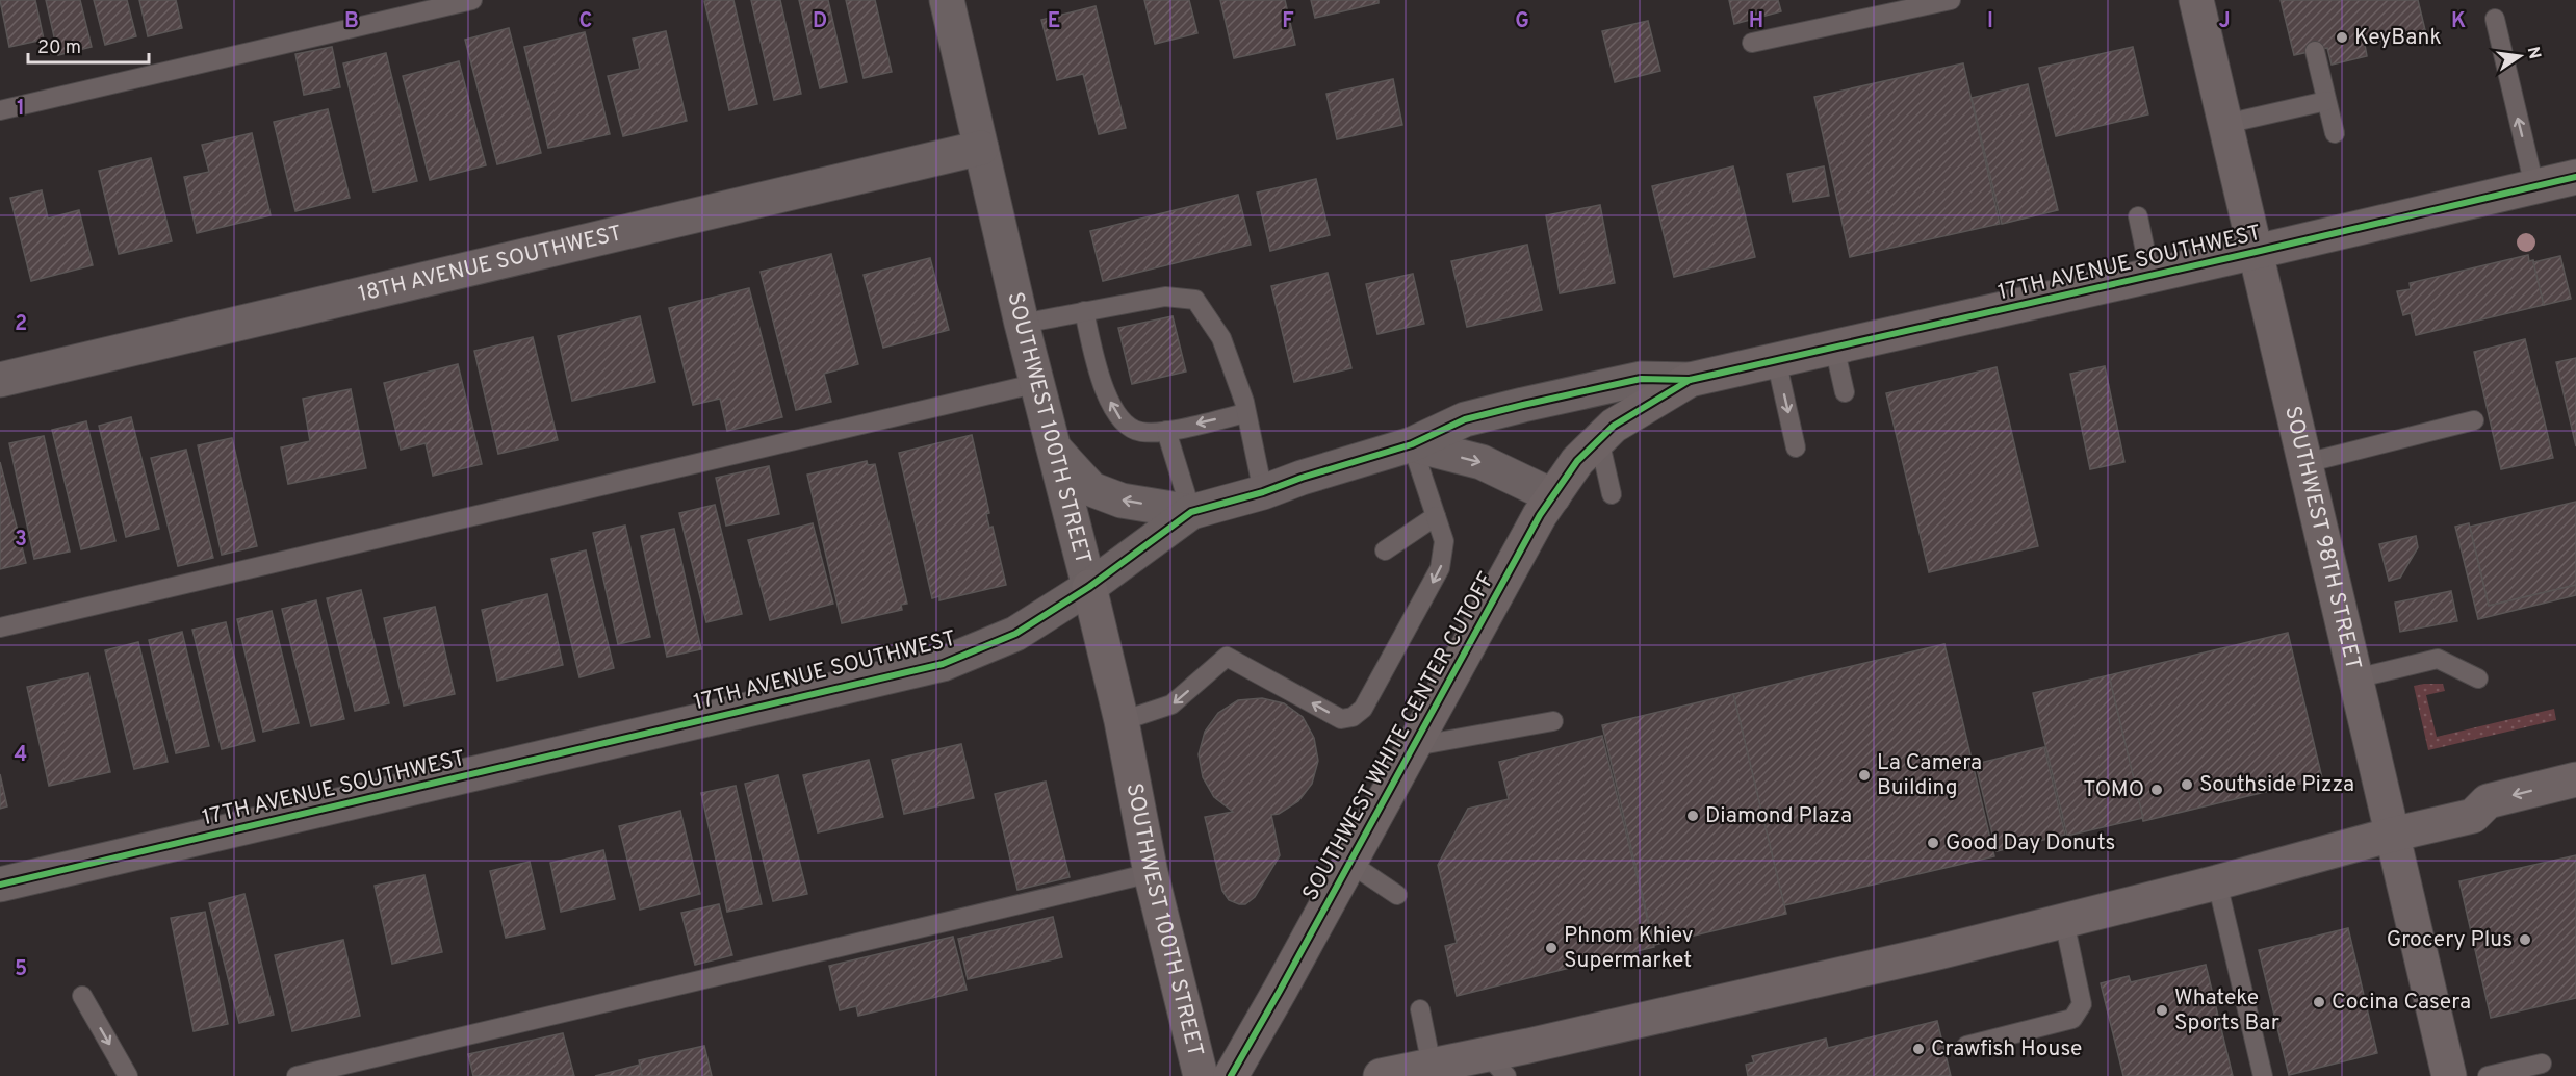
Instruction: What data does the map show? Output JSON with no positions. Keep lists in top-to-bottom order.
{
  "streets": {
    "street": [
      "18TH AVENUE SOUTHWEST",
      "17TH AVENUE SOUTHWEST",
      "SOUTHWEST 100TH STREET",
      "SOUTHWEST 98TH STREET",
      "SOUTHWEST WHITE CENTER CUTOFF"
    ]
  },
  "crossings": [
    ["18TH AVENUE SOUTHWEST", "SOUTHWEST 100TH STREET"],
    ["17TH AVENUE SOUTHWEST", "SOUTHWEST 100TH STREET"],
    ["17TH AVENUE SOUTHWEST", "SOUTHWEST 98TH STREET"],
    ["17TH AVENUE SOUTHWEST", "SOUTHWEST WHITE CENTER CUTOFF"]
  ],
  "places": [
    "KeyBank",
    "La Camera Building",
    "Southside Pizza",
    "TOMO",
    "Diamond Plaza",
    "Good Day Donuts",
    "Grocery Plus",
    "Phnom Khiev Supermarket",
    "Cocina Casera",
    "Whateke Sports Bar",
    "Crawfish House"
  ],
  "scale_bar": "20 m",
  "north": "right",
  "grid": {
    "columns": [
      "B",
      "C",
      "D",
      "E",
      "F",
      "G",
      "H",
      "I",
      "J",
      "K"
    ],
    "rows": [
      "1",
      "2",
      "3",
      "4",
      "5"
    ]
  }
}
